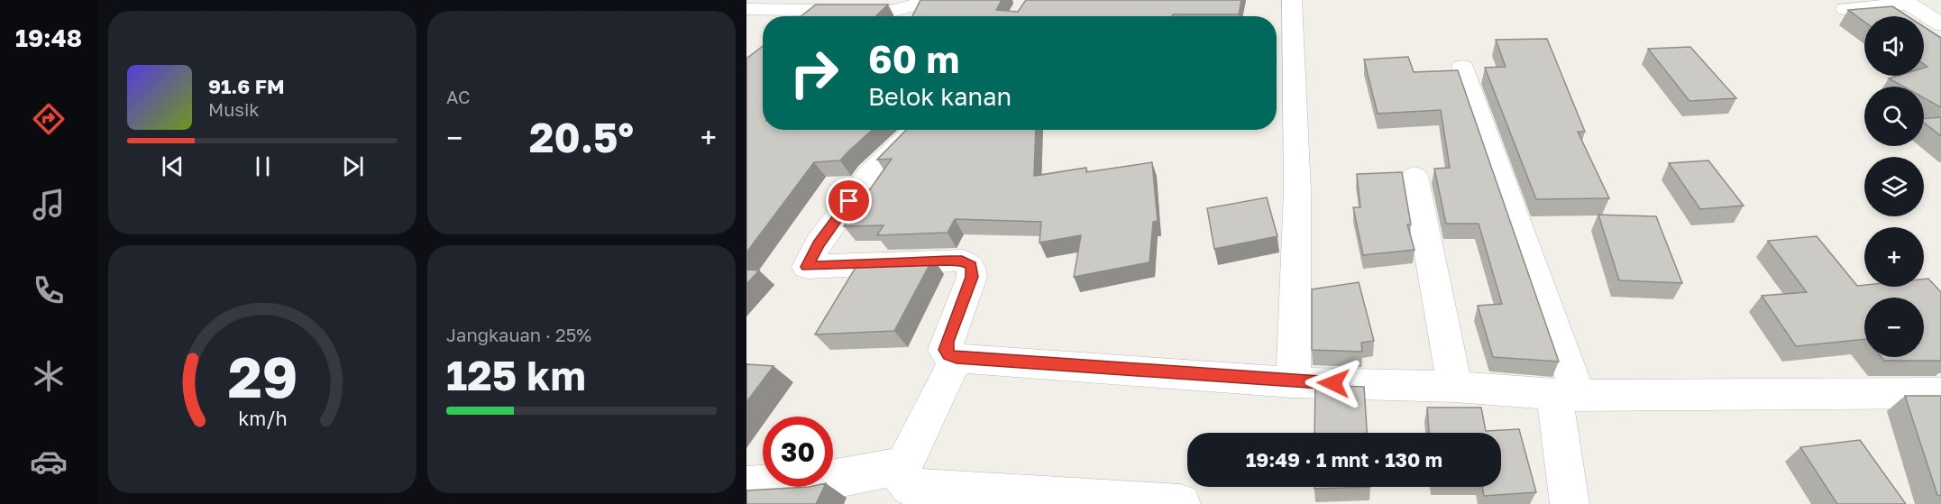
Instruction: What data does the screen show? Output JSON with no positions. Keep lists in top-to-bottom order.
{
  "page": {
    "tabs": "19:48",
    "tile": [
      "AC",
      ["Jangkauan · 25%", "125 km"]
    ],
    "map_buttons": ["+", "−"],
    "turn": ["60 m", "Belok kanan"],
    "song": ["91.6 FM", "Musik"],
    "heat": ["−", "20.5°", "+"],
    "limit": "30",
    "trip": "19:49 · 1 mnt · 130 m",
    "gauge": ["29", "km/h"]
  }
}
